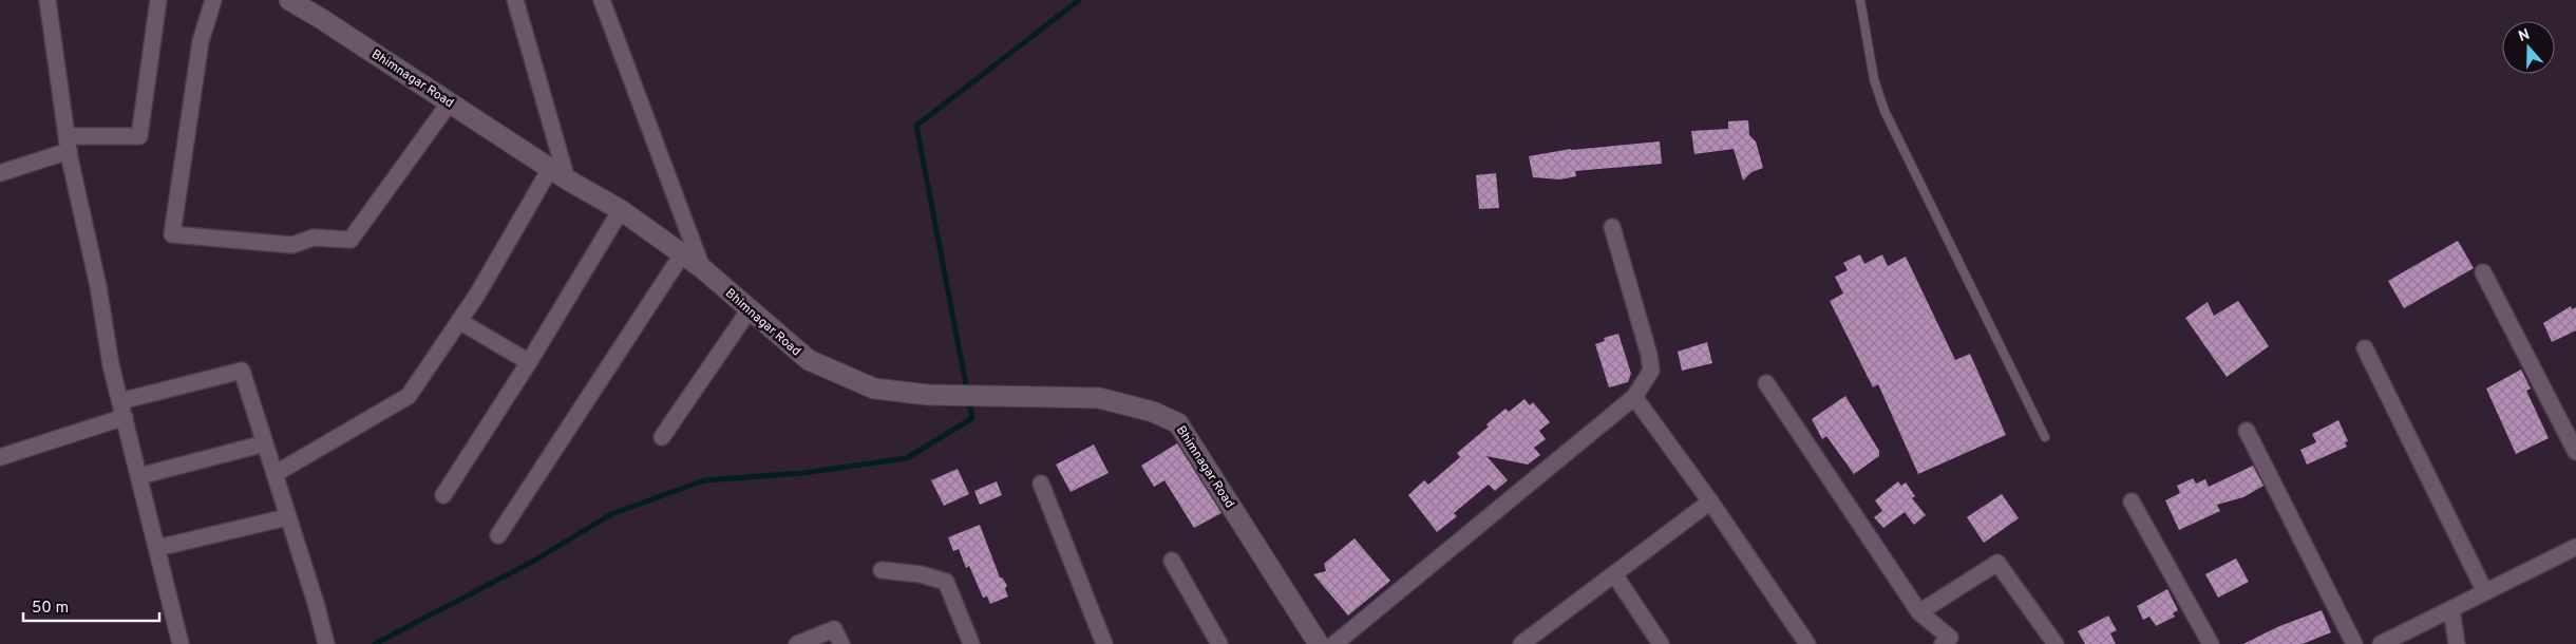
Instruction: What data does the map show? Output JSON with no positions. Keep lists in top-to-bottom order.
{
  "streets": {
    "street": ["Bhimnagar Road"]
  },
  "scale_bar": "50 m",
  "north": "top"
}
